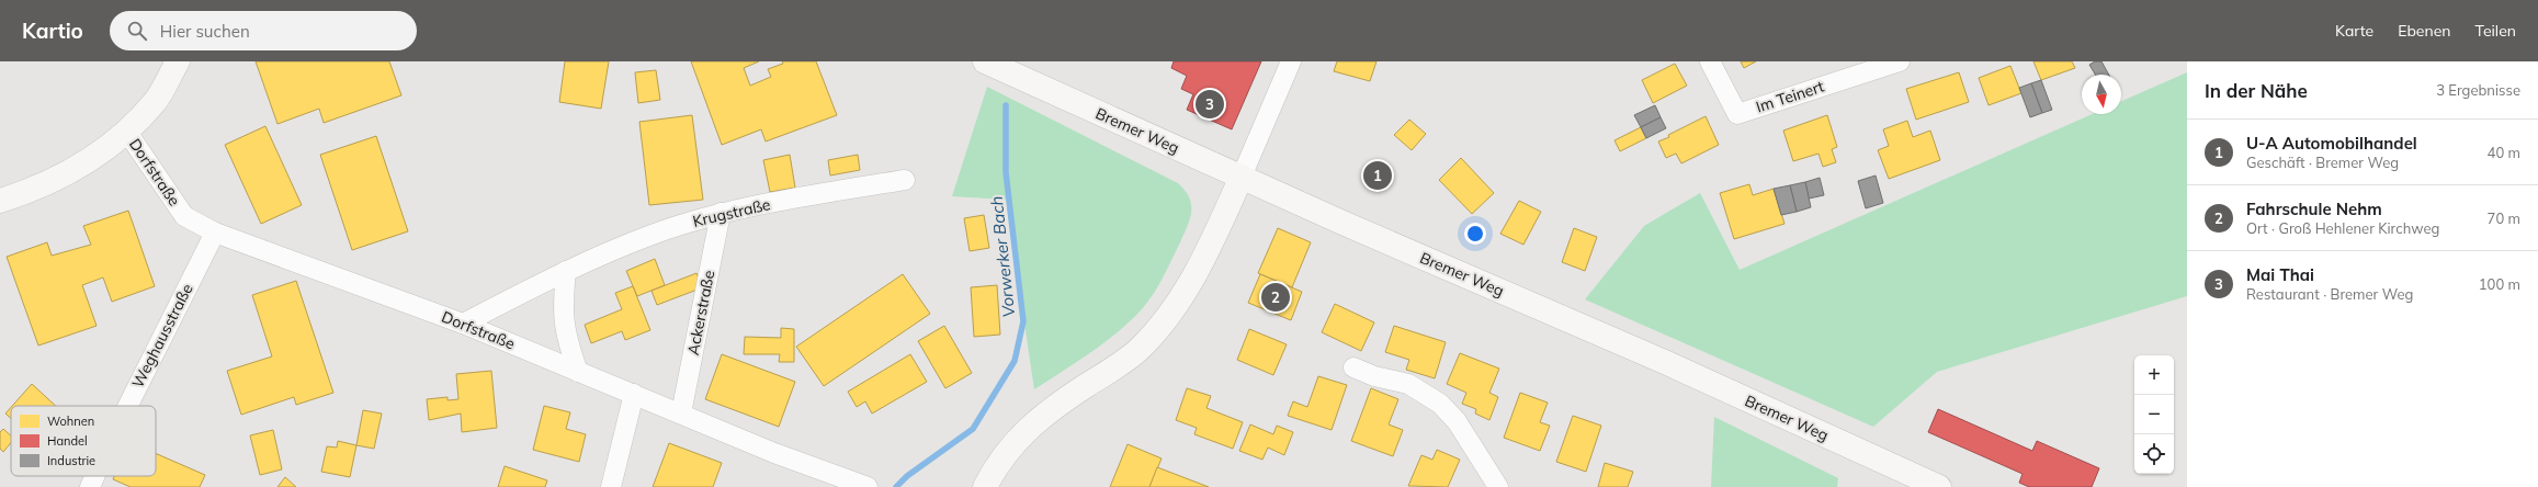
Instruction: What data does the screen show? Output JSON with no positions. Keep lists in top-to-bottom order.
{
  "streets": {
    "main road": ["Bremer Weg"],
    "street": [
      "Im Teinert",
      "Dorfstraße",
      "Krugstraße",
      "Ackerstraße",
      "Weghausstraße"
    ]
  },
  "crossings": [
    ["Dorfstraße", "Krugstraße"],
    ["Dorfstraße", "Ackerstraße"],
    ["Dorfstraße", "Weghausstraße"],
    ["Krugstraße", "Ackerstraße"]
  ],
  "water": ["Vorwerker Bach"],
  "legend": ["Wohnen", "Handel", "Industrie"],
  "north": "bottom",
  "page": {
    "header": "Kartio",
    "search": "Hier suchen",
    "nav": ["Karte", "Ebenen", "Teilen"],
    "heading": ["In der Nähe", "3 Ergebnisse"],
    "pins": ["3", "1", "2"],
    "list": [
      {
        "mark": "1",
        "name": "U-A Automobilhandel",
        "note": "Geschäft · Bremer Weg",
        "value": "40 m"
      },
      {
        "mark": "2",
        "name": "Fahrschule Nehm",
        "note": "Ort · Groß Hehlener Kirchweg",
        "value": "70 m"
      },
      {
        "mark": "3",
        "name": "Mai Thai",
        "note": "Restaurant · Bremer Weg",
        "value": "100 m"
      }
    ],
    "map_buttons": ["+", "−"]
  }
}
